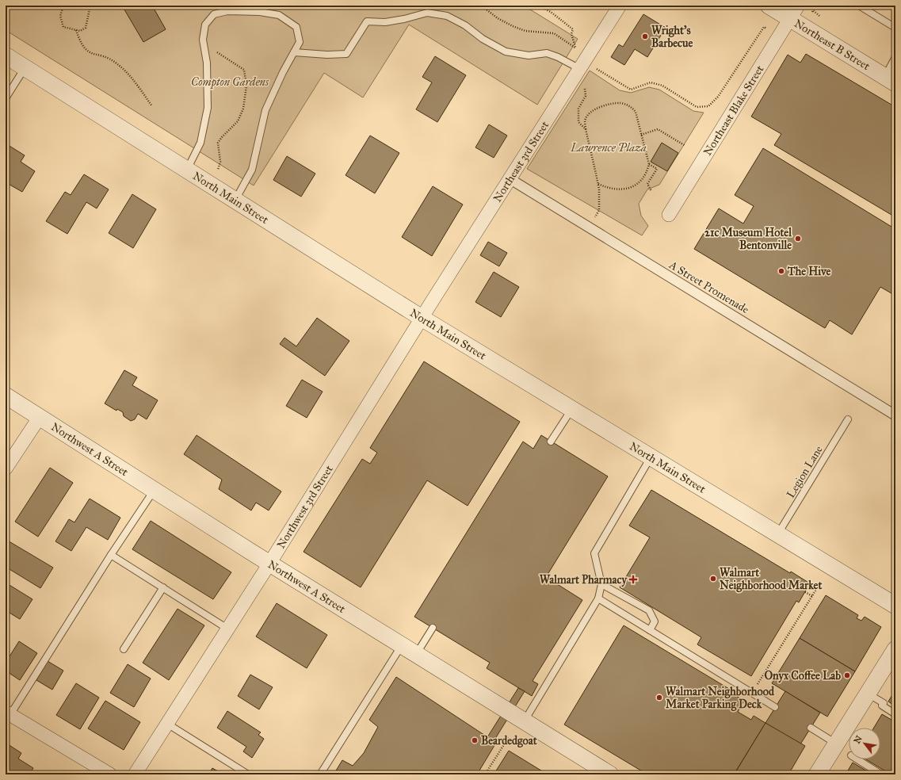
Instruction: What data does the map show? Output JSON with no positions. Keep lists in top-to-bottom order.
{
  "streets": {
    "street": [
      "Northeast B Street",
      "Northeast Blake Street",
      "Northeast 3rd Street",
      "North Main Street",
      "A Street Promenade",
      "Northwest A Street",
      "Northwest 3rd Street"
    ],
    "lane": ["Legion Lane"]
  },
  "crossings": [
    ["Northeast B Street", "Northeast Blake Street"],
    ["Northeast 3rd Street", "North Main Street"],
    ["Northeast 3rd Street", "A Street Promenade"],
    ["Northeast 3rd Street", "Northwest 3rd Street"],
    ["North Main Street", "Legion Lane"],
    ["North Main Street", "Northwest 3rd Street"],
    ["Northwest A Street", "Northwest 3rd Street"]
  ],
  "parks": ["Compton Gardens", "Lawrence Plaza"],
  "places": {
    "other": [
      "Wright's Barbecue",
      "21c Museum Hotel Bentonville",
      "The Hive",
      "Walmart Neighborhood Market",
      "Onyx Coffee Lab",
      "Walmart Neighborhood Market Parking Deck",
      "Beardedgoat"
    ],
    "health": ["Walmart Pharmacy"]
  },
  "north": "top left"
}
